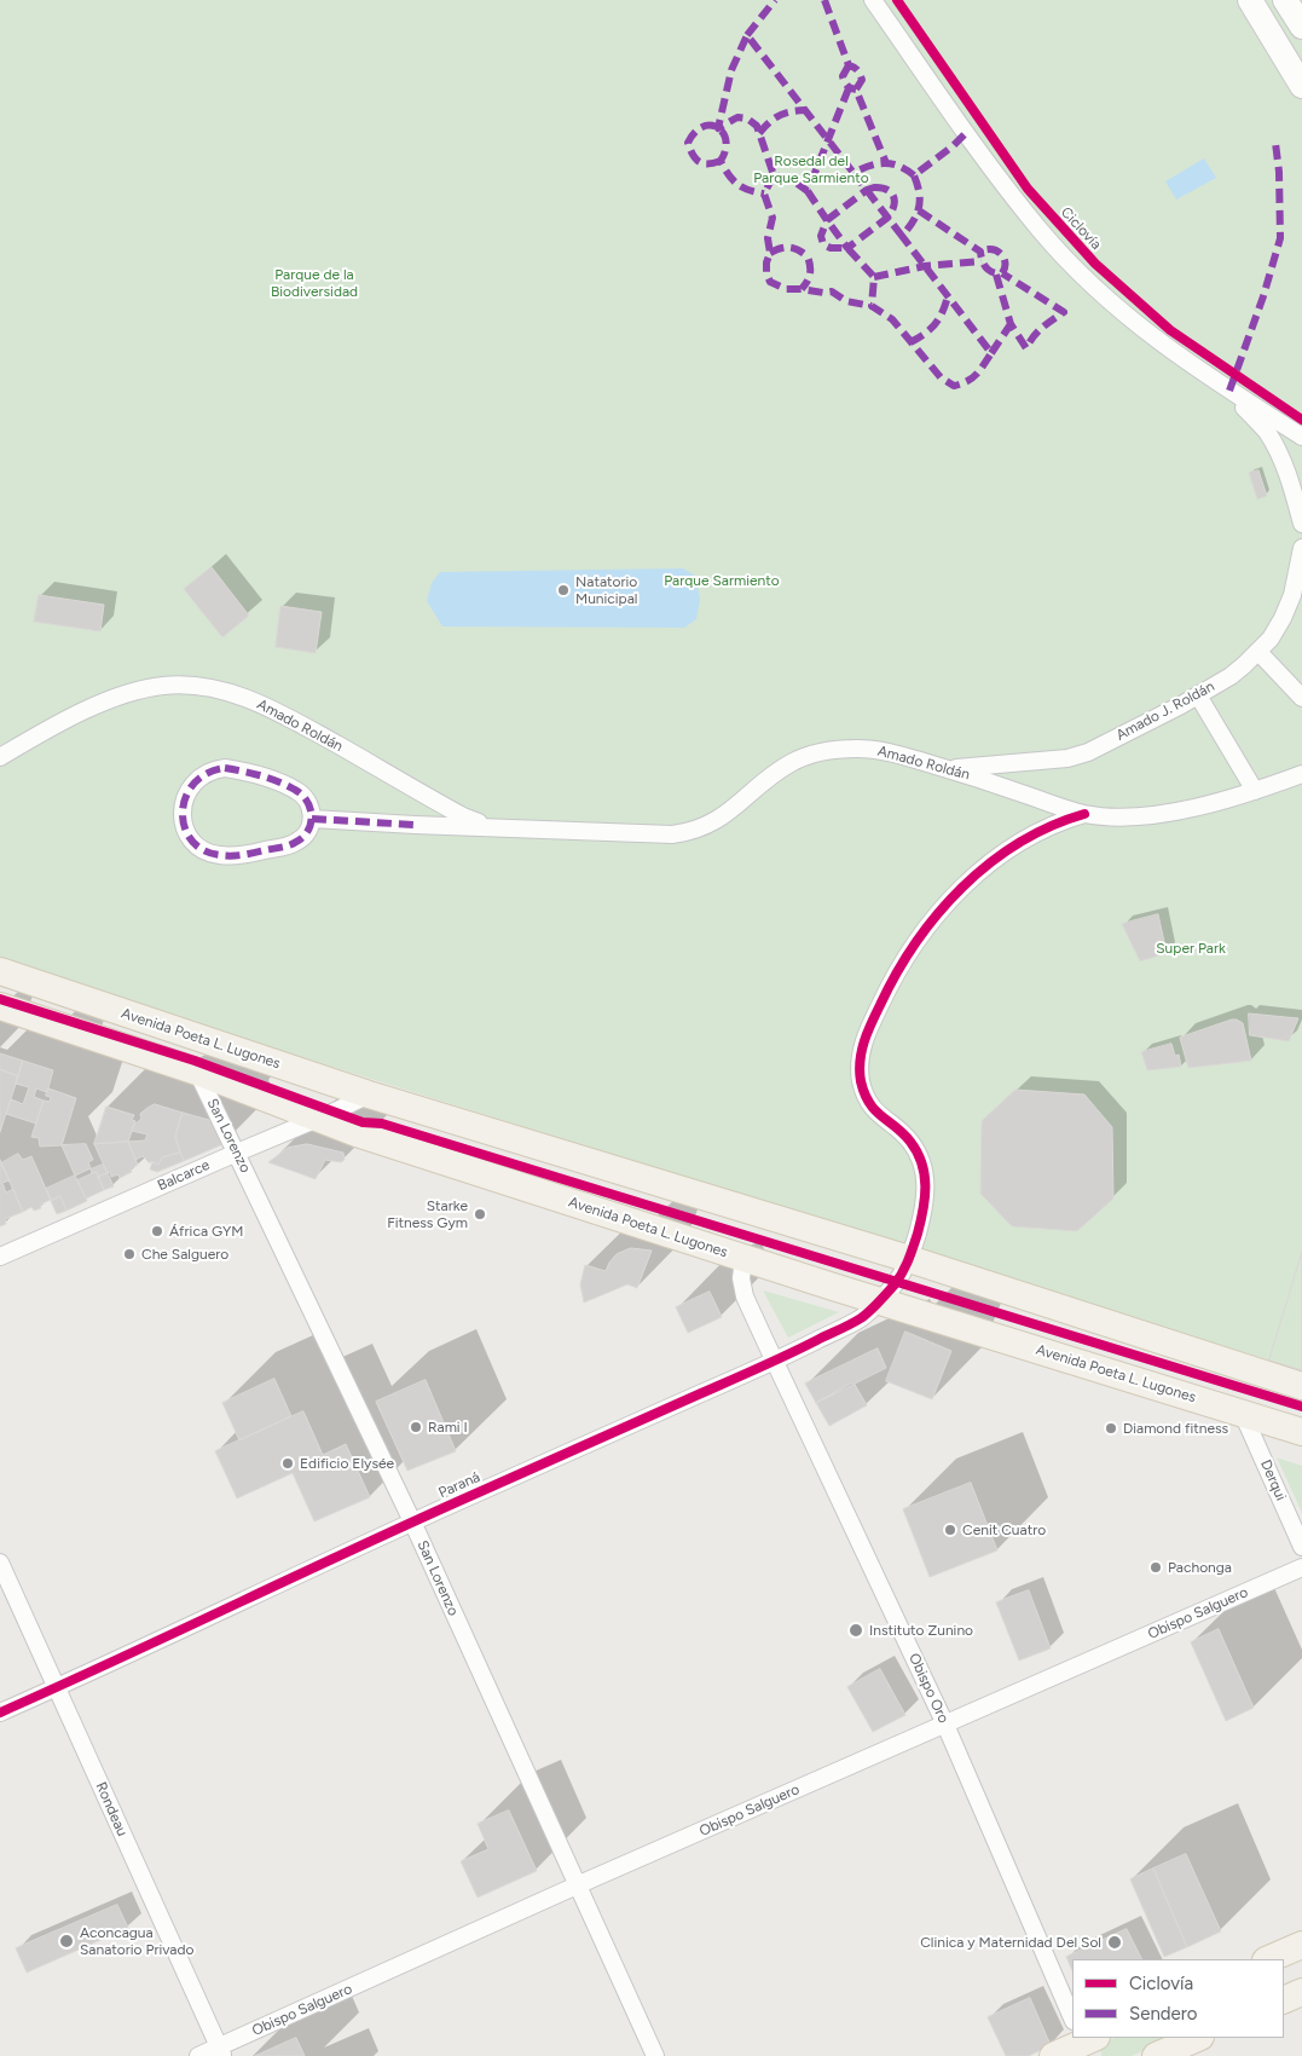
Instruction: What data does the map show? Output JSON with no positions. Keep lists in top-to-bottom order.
{
  "streets": {
    "main road": ["Avenida Poeta L. Lugones"],
    "street": [
      "Amado J. Roldán",
      "Amado Roldán",
      "San Lorenzo",
      "Balcarce",
      "Derqui",
      "Paraná",
      "Obispo Salguero",
      "Obispo Oro",
      "Rondeau"
    ],
    "cycle path": ["Ciclovía"]
  },
  "crossings": [
    ["Amado J. Roldán", "Amado Roldán"],
    ["Amado Roldán", "Paraná"],
    ["Avenida Poeta L. Lugones", "San Lorenzo"],
    ["Avenida Poeta L. Lugones", "Balcarce"],
    ["Avenida Poeta L. Lugones", "Derqui"],
    ["Avenida Poeta L. Lugones", "Paraná"],
    ["Avenida Poeta L. Lugones", "Obispo Oro"],
    ["San Lorenzo", "Balcarce"],
    ["San Lorenzo", "Paraná"],
    ["San Lorenzo", "Obispo Salguero"],
    ["Paraná", "Obispo Oro"],
    ["Paraná", "Rondeau"],
    ["Obispo Salguero", "Obispo Oro"],
    ["Obispo Salguero", "Rondeau"]
  ],
  "parks": [
    "Rosedal del Parque Sarmiento",
    "Parque de la Biodiversidad",
    "Parque Sarmiento",
    "Super Park"
  ],
  "places": [
    "Natatorio Municipal",
    "Starke Fitness Gym",
    "África GYM",
    "Che Salguero",
    "Rami I",
    "Diamond fitness",
    "Edificio Elysée",
    "Cenit Cuatro",
    "Pachonga",
    "Instituto Zunino",
    "Aconcagua Sanatorio Privado",
    "Clinica y Maternidad Del Sol"
  ],
  "legend": ["Ciclovía", "Sendero"]
}
